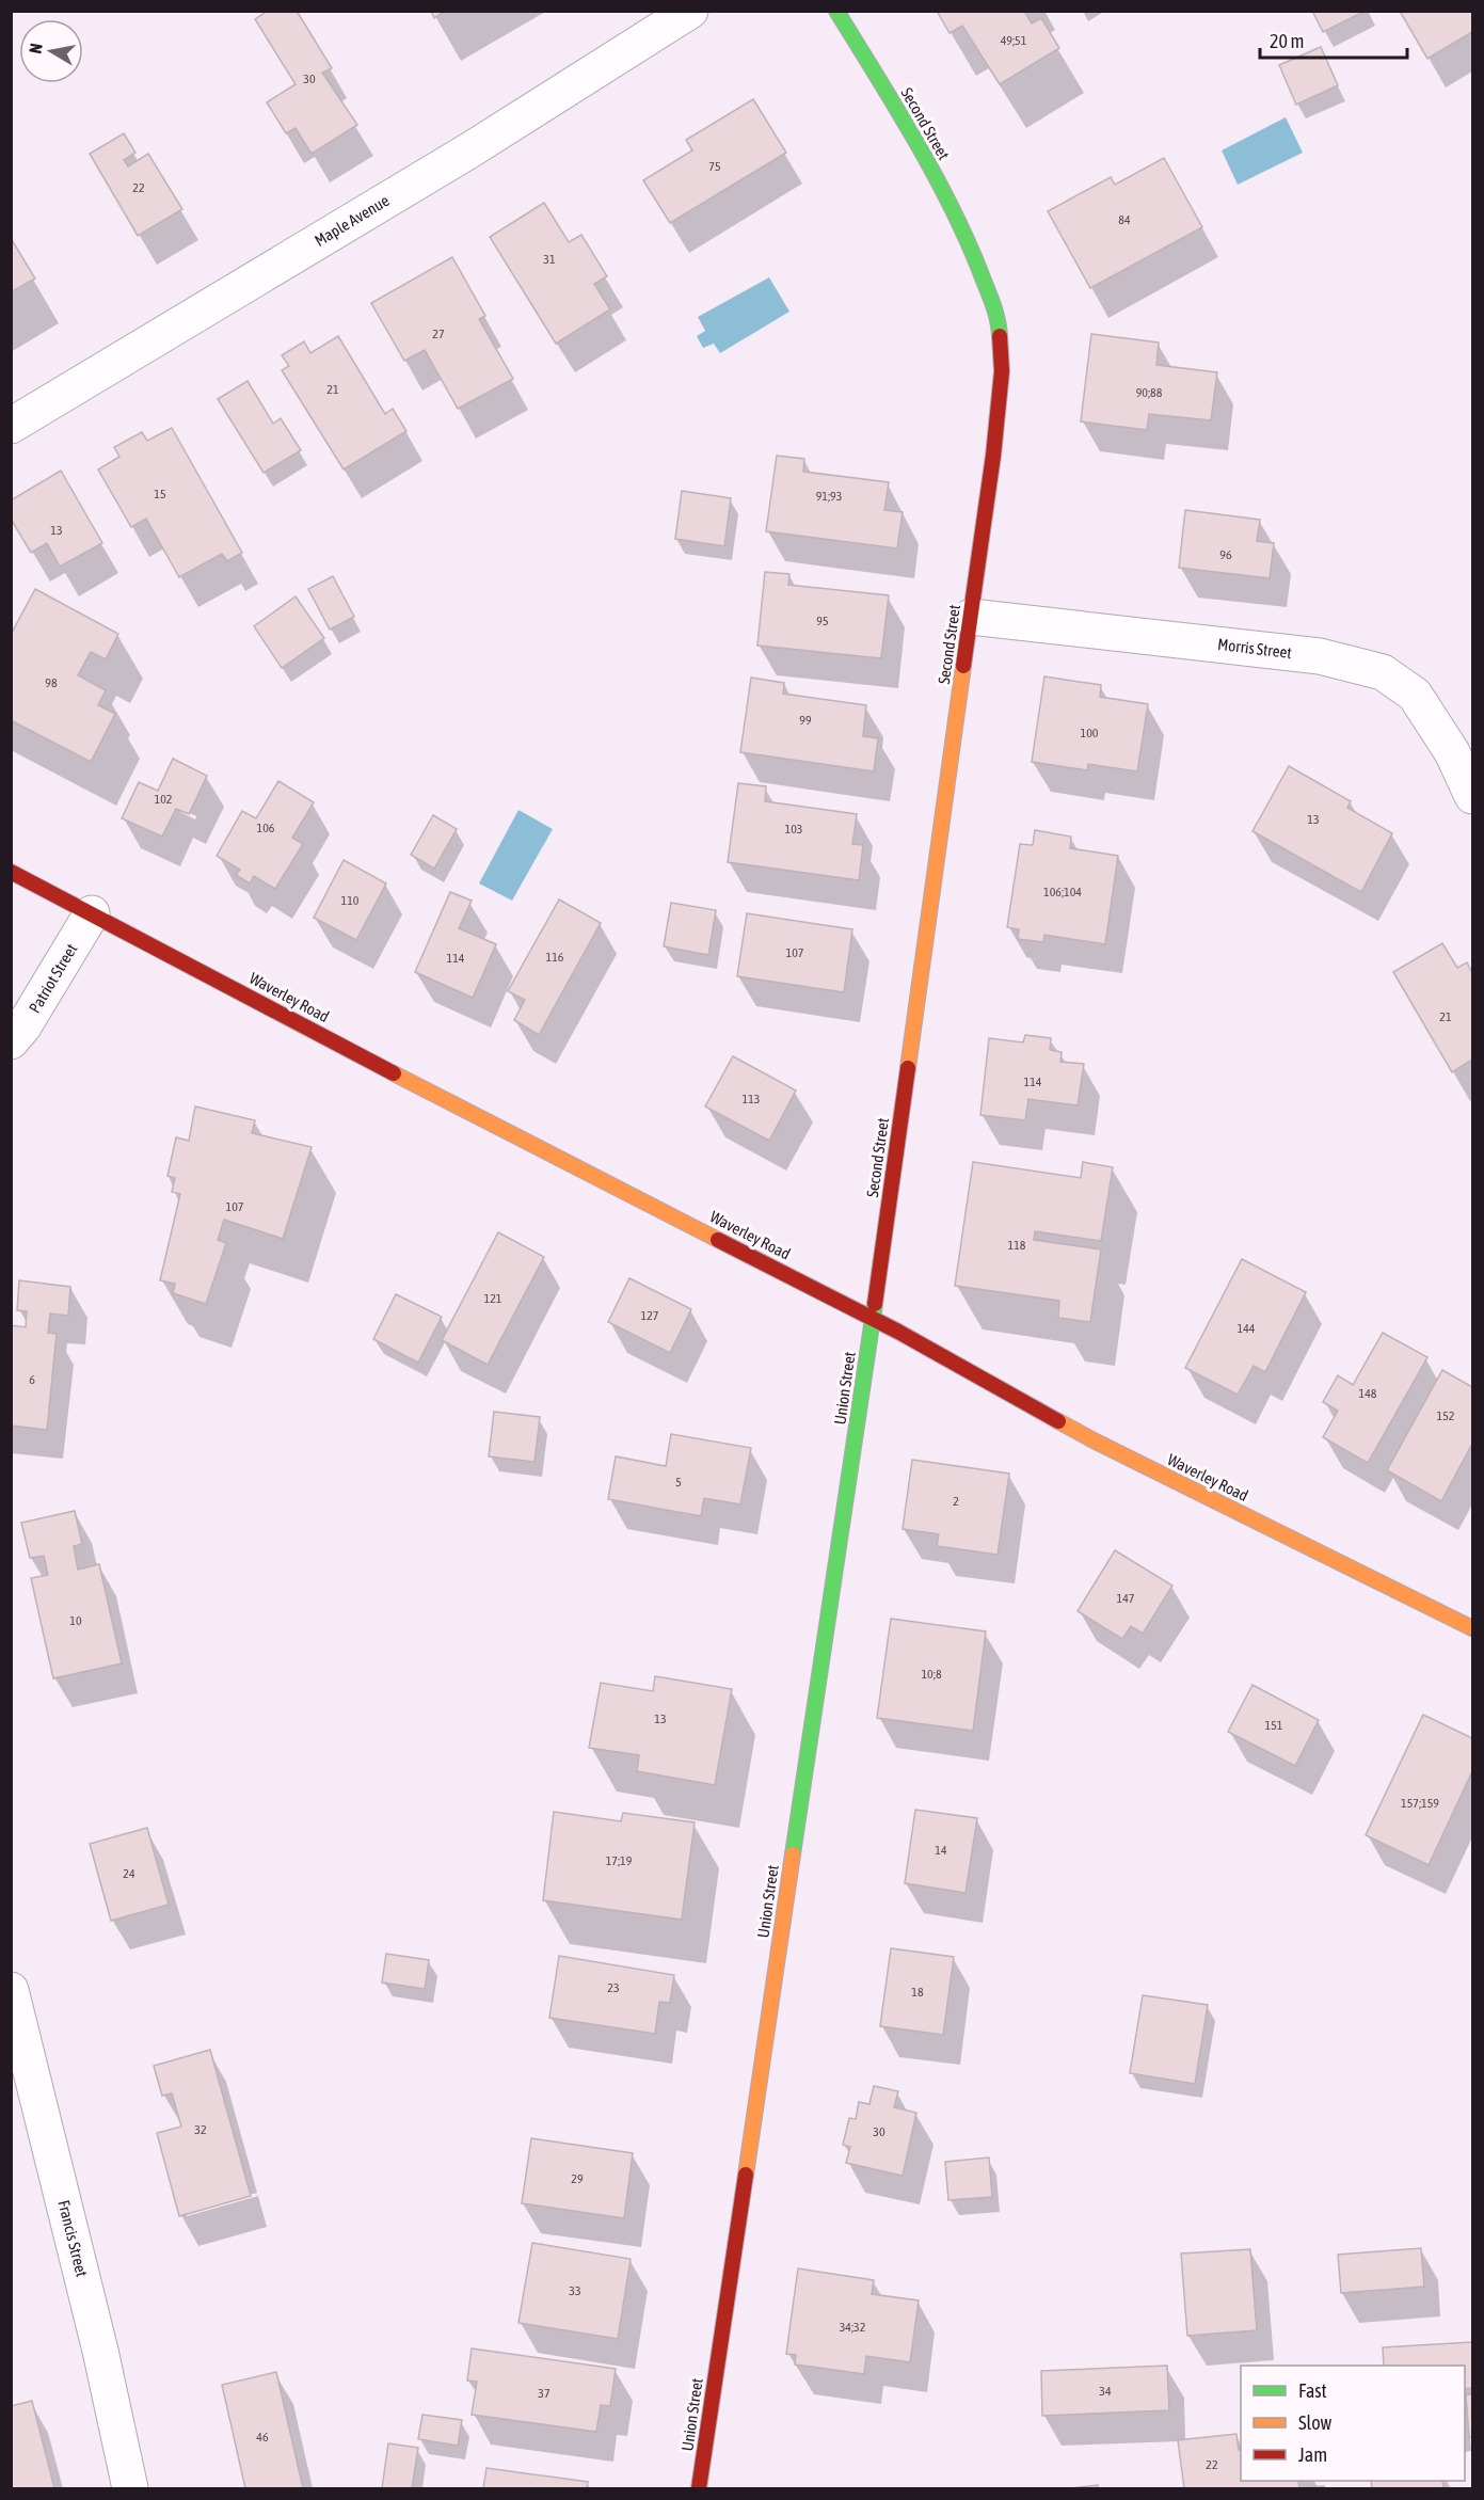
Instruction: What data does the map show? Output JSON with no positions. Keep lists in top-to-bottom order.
{
  "streets": {
    "street": [
      "Second Street",
      "Maple Avenue",
      "Morris Street",
      "Patriot Street",
      "Waverley Road",
      "Union Street",
      "Francis Street"
    ]
  },
  "crossings": [
    ["Second Street", "Morris Street"],
    ["Second Street", "Waverley Road"],
    ["Second Street", "Union Street"],
    ["Patriot Street", "Waverley Road"],
    ["Waverley Road", "Union Street"]
  ],
  "house_numbers": [
    "49;51",
    "30",
    "75",
    "22",
    "84",
    "31",
    "27",
    "21",
    "90;88",
    "15",
    "91;93",
    "13",
    "96",
    "95",
    "98",
    "99",
    "100",
    "102",
    "13",
    "106",
    "103",
    "106;104",
    "110",
    "107",
    "116",
    "114",
    "21",
    "114",
    "113",
    "107",
    "118",
    "121",
    "127",
    "144",
    "6",
    "148",
    "152",
    "5",
    "2",
    "147",
    "10",
    "10;8",
    "13",
    "151",
    "157;159",
    "14",
    "17;19",
    "24",
    "23",
    "18",
    "32",
    "30",
    "29",
    "33",
    "34;32",
    "34",
    "37",
    "46",
    "22"
  ],
  "legend": ["Fast", "Slow", "Jam"],
  "scale_bar": "20 m",
  "north": "left"
}
